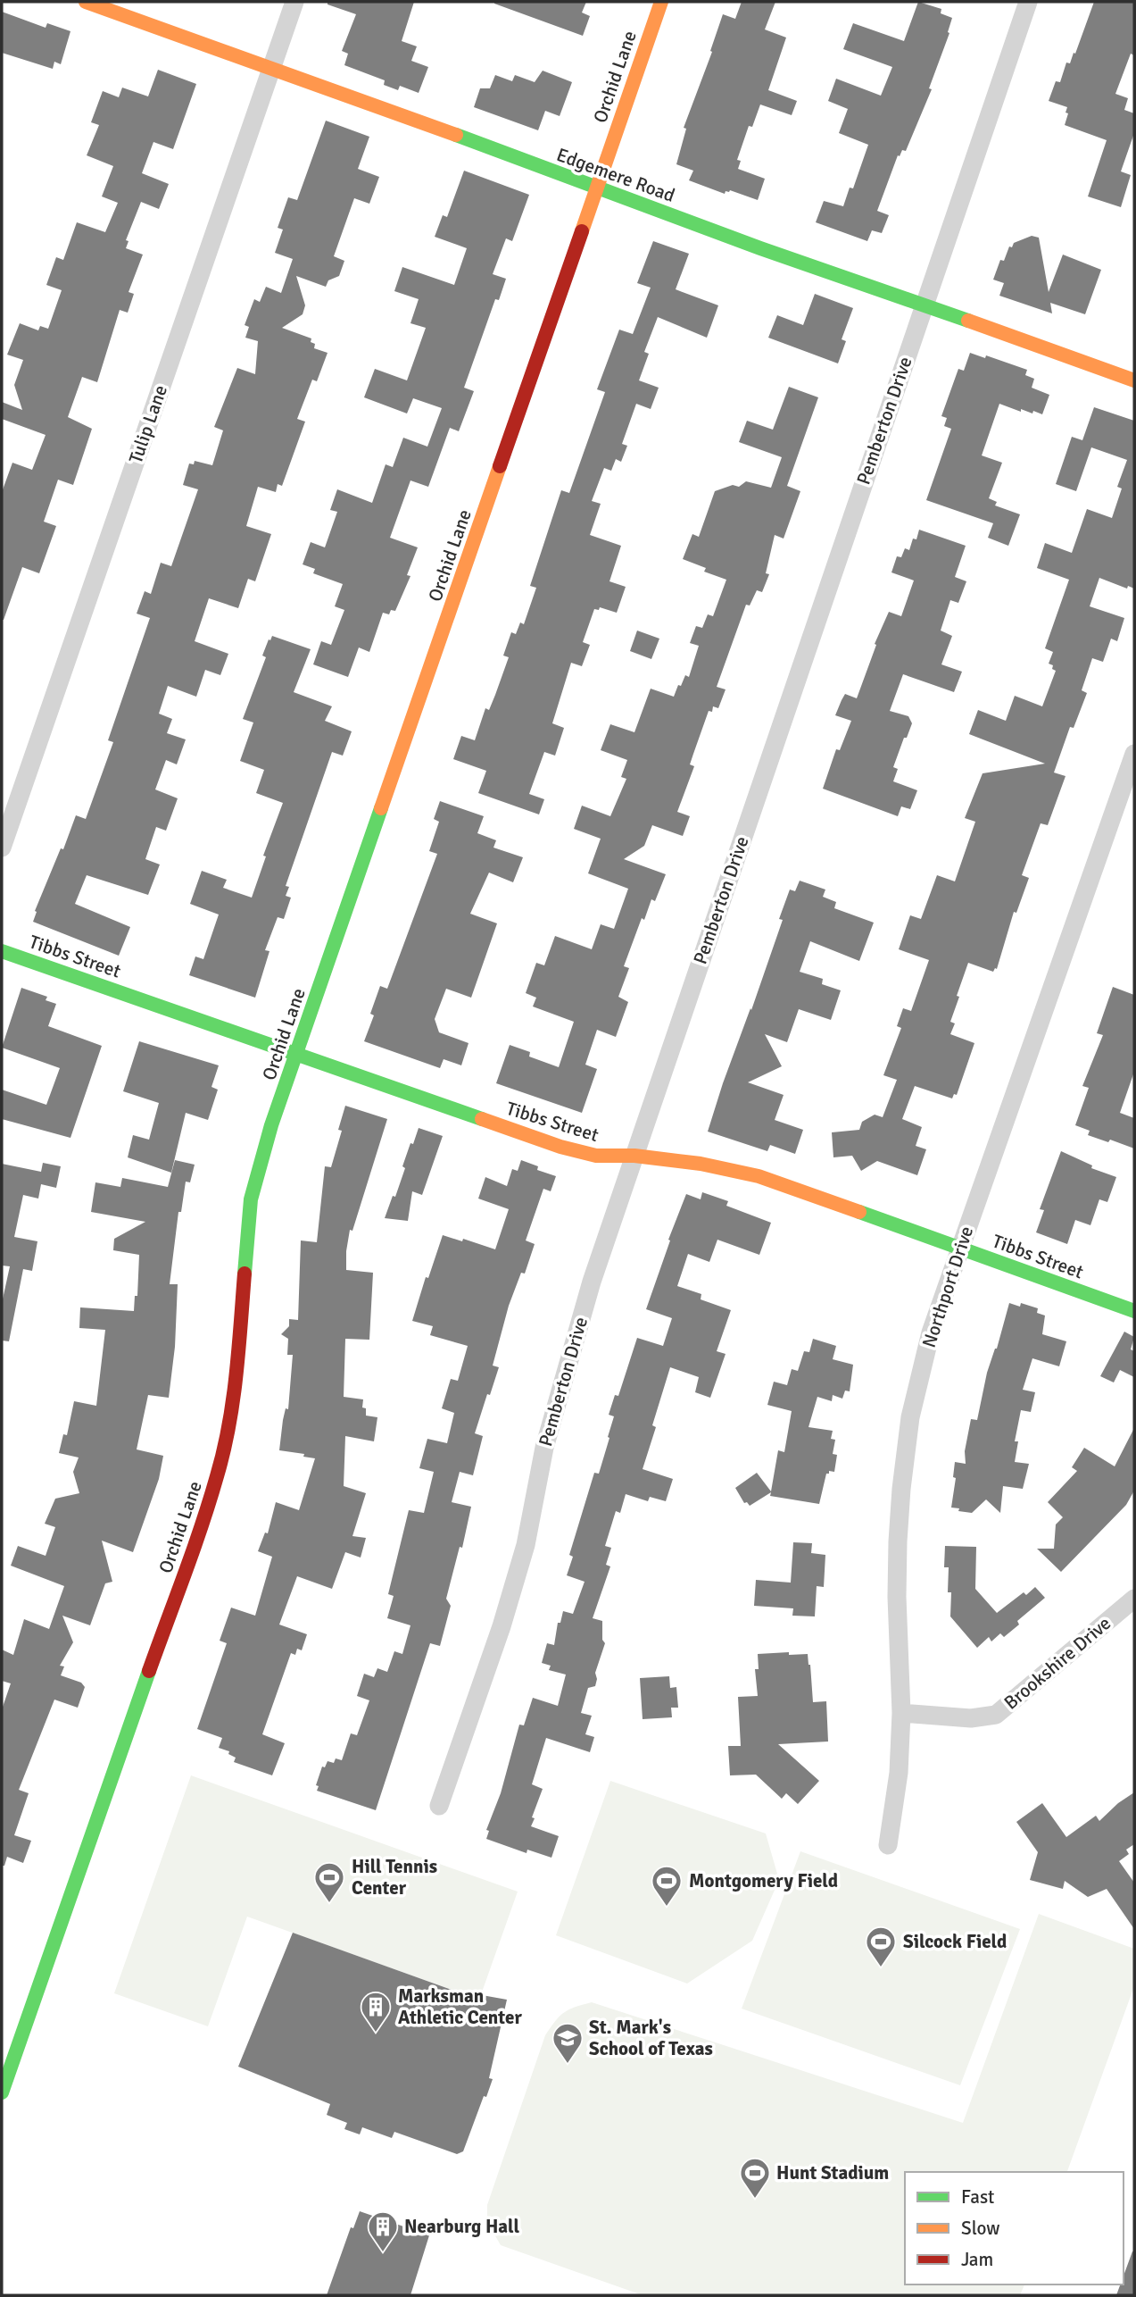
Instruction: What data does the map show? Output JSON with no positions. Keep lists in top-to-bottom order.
{
  "streets": {
    "street": [
      "Orchid Lane",
      "Edgemere Road",
      "Pemberton Drive",
      "Tulip Lane",
      "Tibbs Street",
      "Northport Drive",
      "Brookshire Drive"
    ]
  },
  "crossings": [
    ["Orchid Lane", "Edgemere Road"],
    ["Orchid Lane", "Tibbs Street"],
    ["Edgemere Road", "Pemberton Drive"],
    ["Edgemere Road", "Tulip Lane"],
    ["Pemberton Drive", "Tibbs Street"],
    ["Tibbs Street", "Northport Drive"],
    ["Northport Drive", "Brookshire Drive"]
  ],
  "places": {
    "sports": [
      "Hill Tennis Center",
      "Montgomery Field",
      "Silcock Field",
      "Hunt Stadium"
    ],
    "building": ["Marksman Athletic Center", "Nearburg Hall"],
    "school or university": ["St. Mark's School of Texas"]
  },
  "legend": ["Fast", "Slow", "Jam"]
}
